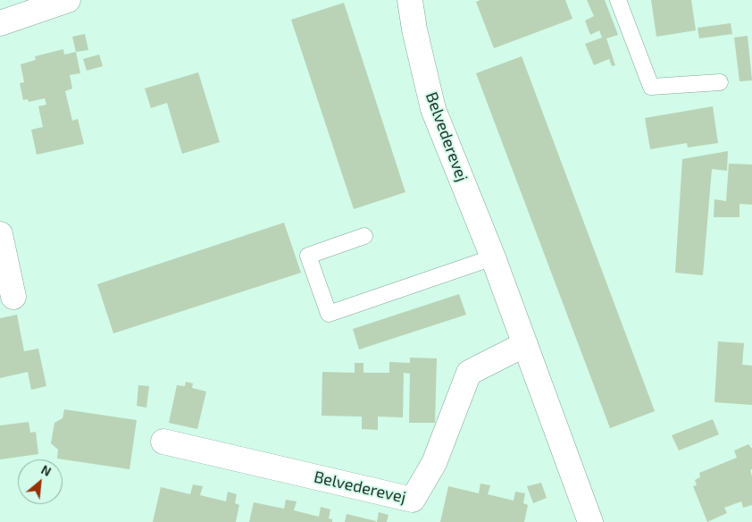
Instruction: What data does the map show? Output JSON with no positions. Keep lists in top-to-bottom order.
{
  "streets": {
    "street": ["Belvederevej"]
  },
  "north": "top right"
}
